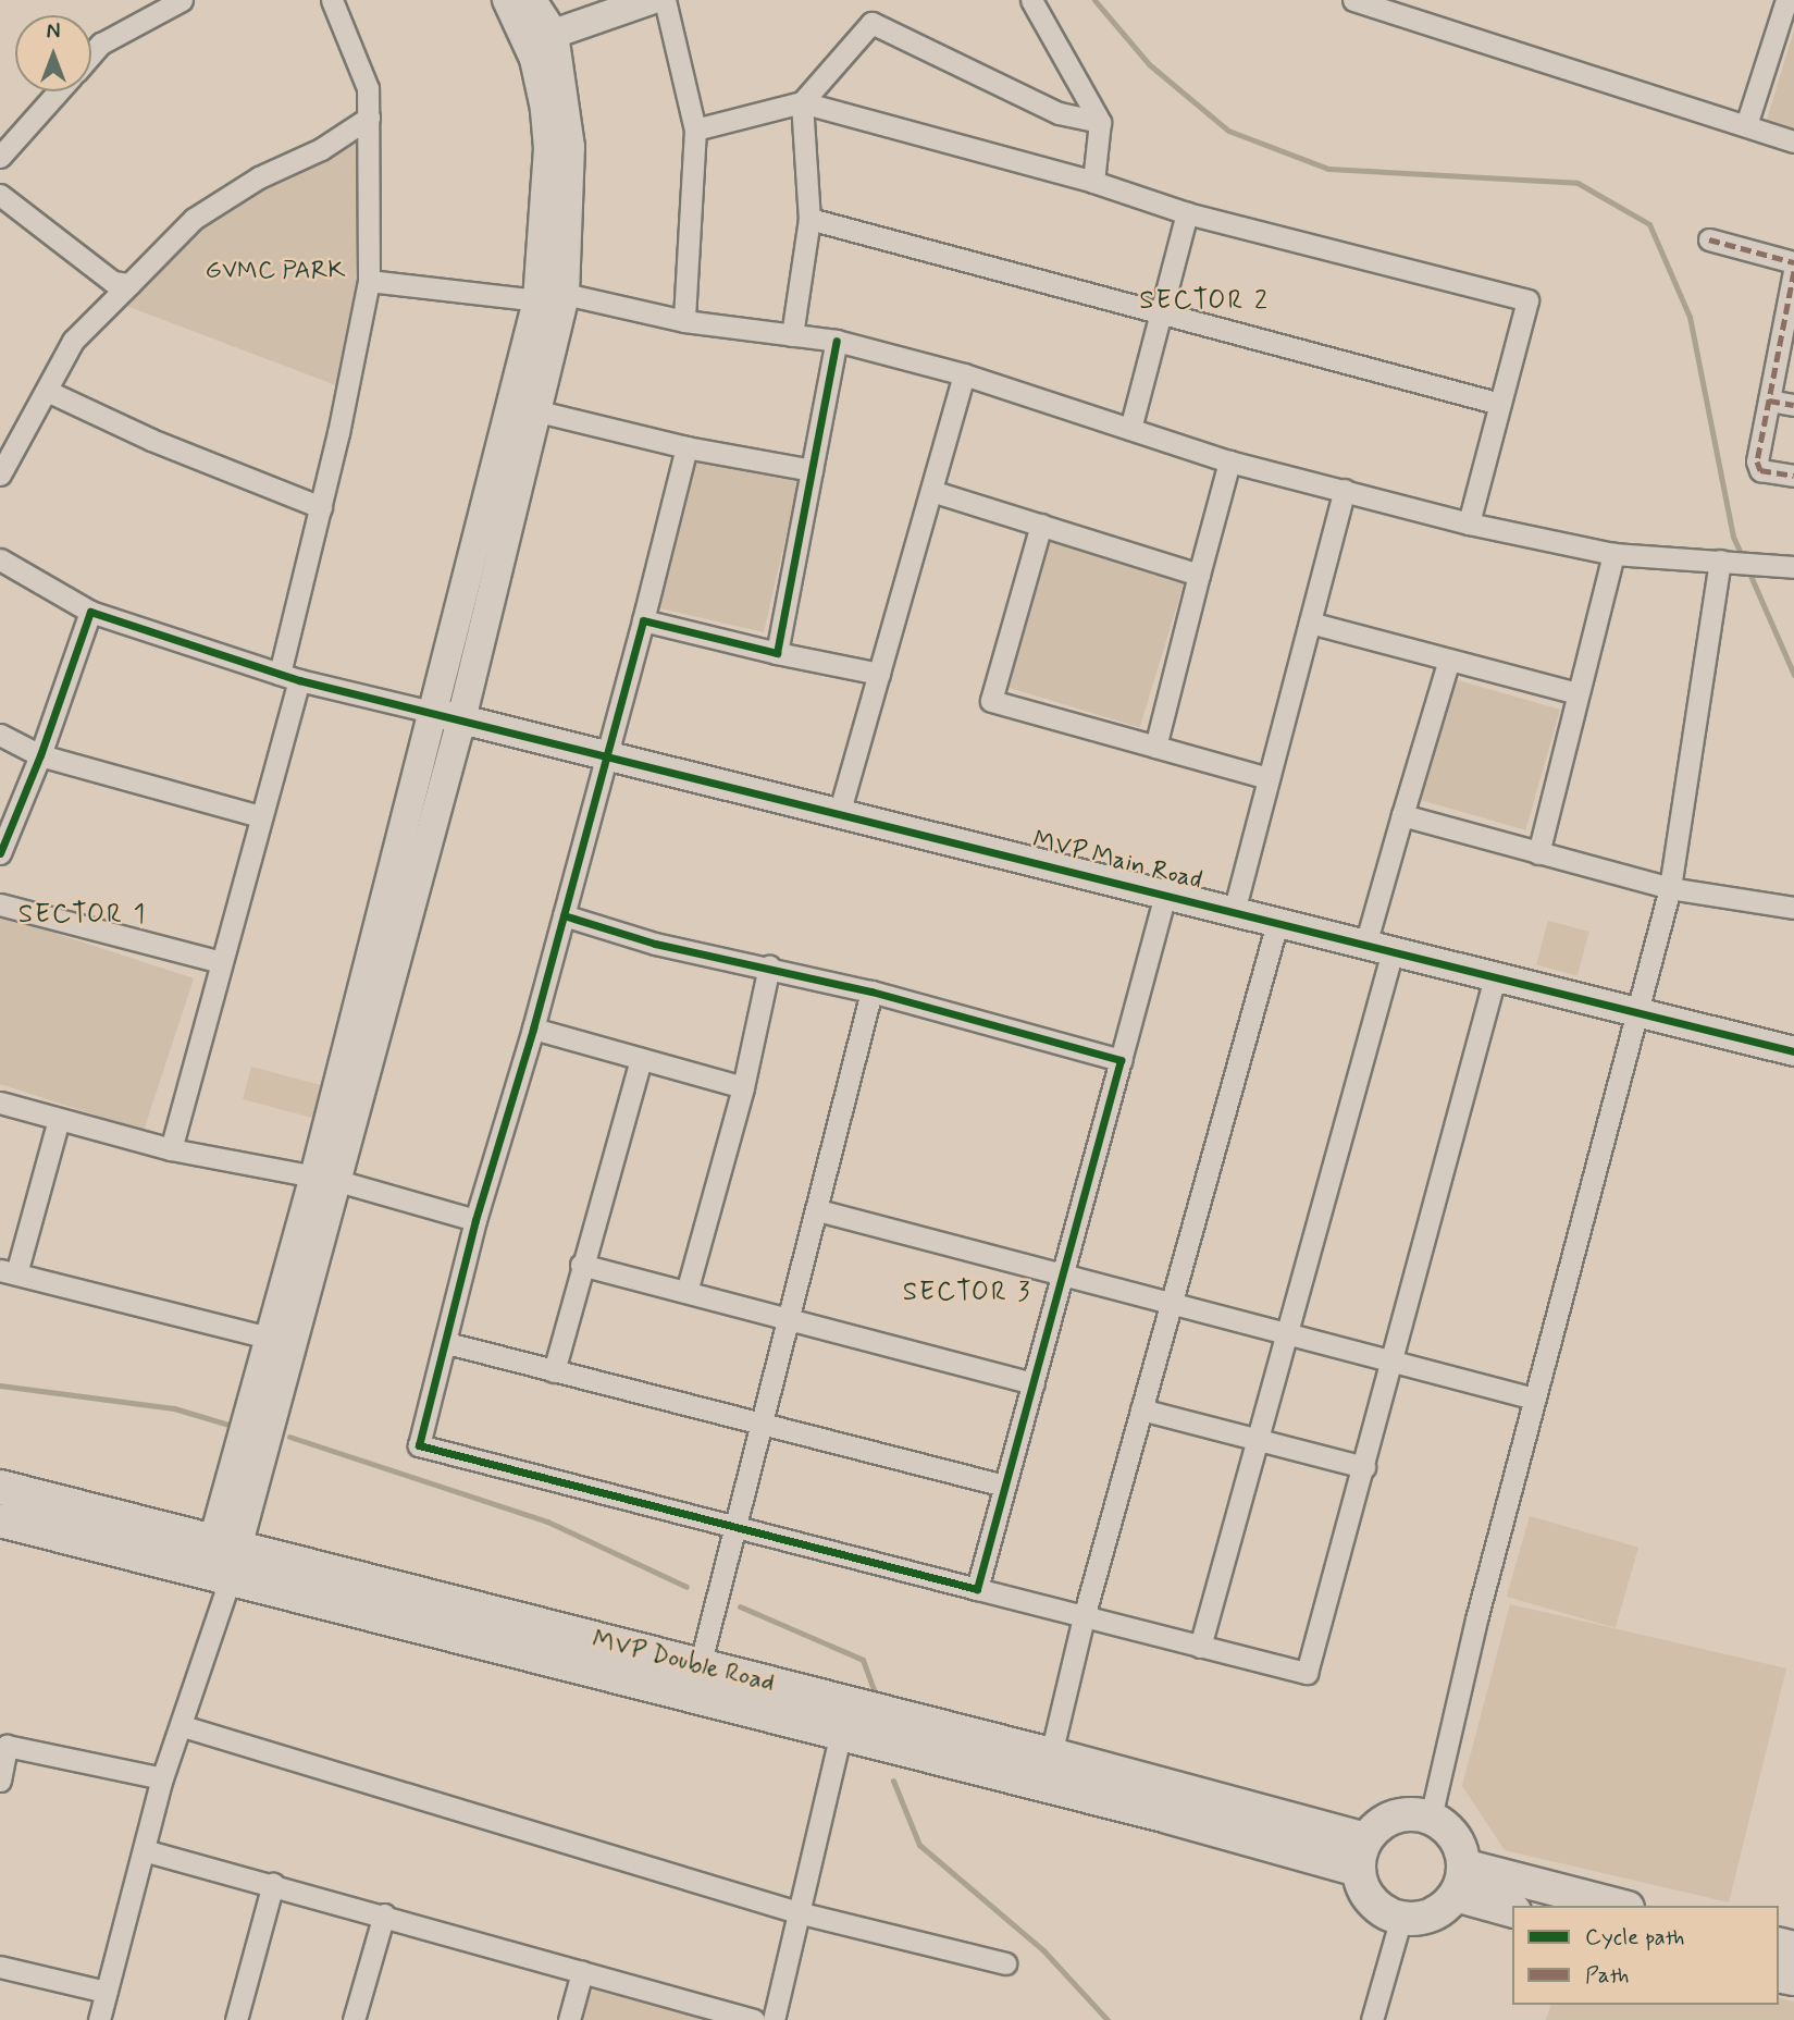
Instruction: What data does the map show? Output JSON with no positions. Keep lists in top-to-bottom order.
{
  "streets": {
    "main road": ["MVP Double Road"],
    "street": ["MVP Main Road"]
  },
  "districts": ["SECTOR 2", "SECTOR 1", "SECTOR 3"],
  "parks": ["GVMC PARK"],
  "legend": ["Cycle path", "Path"],
  "north": "top"
}
